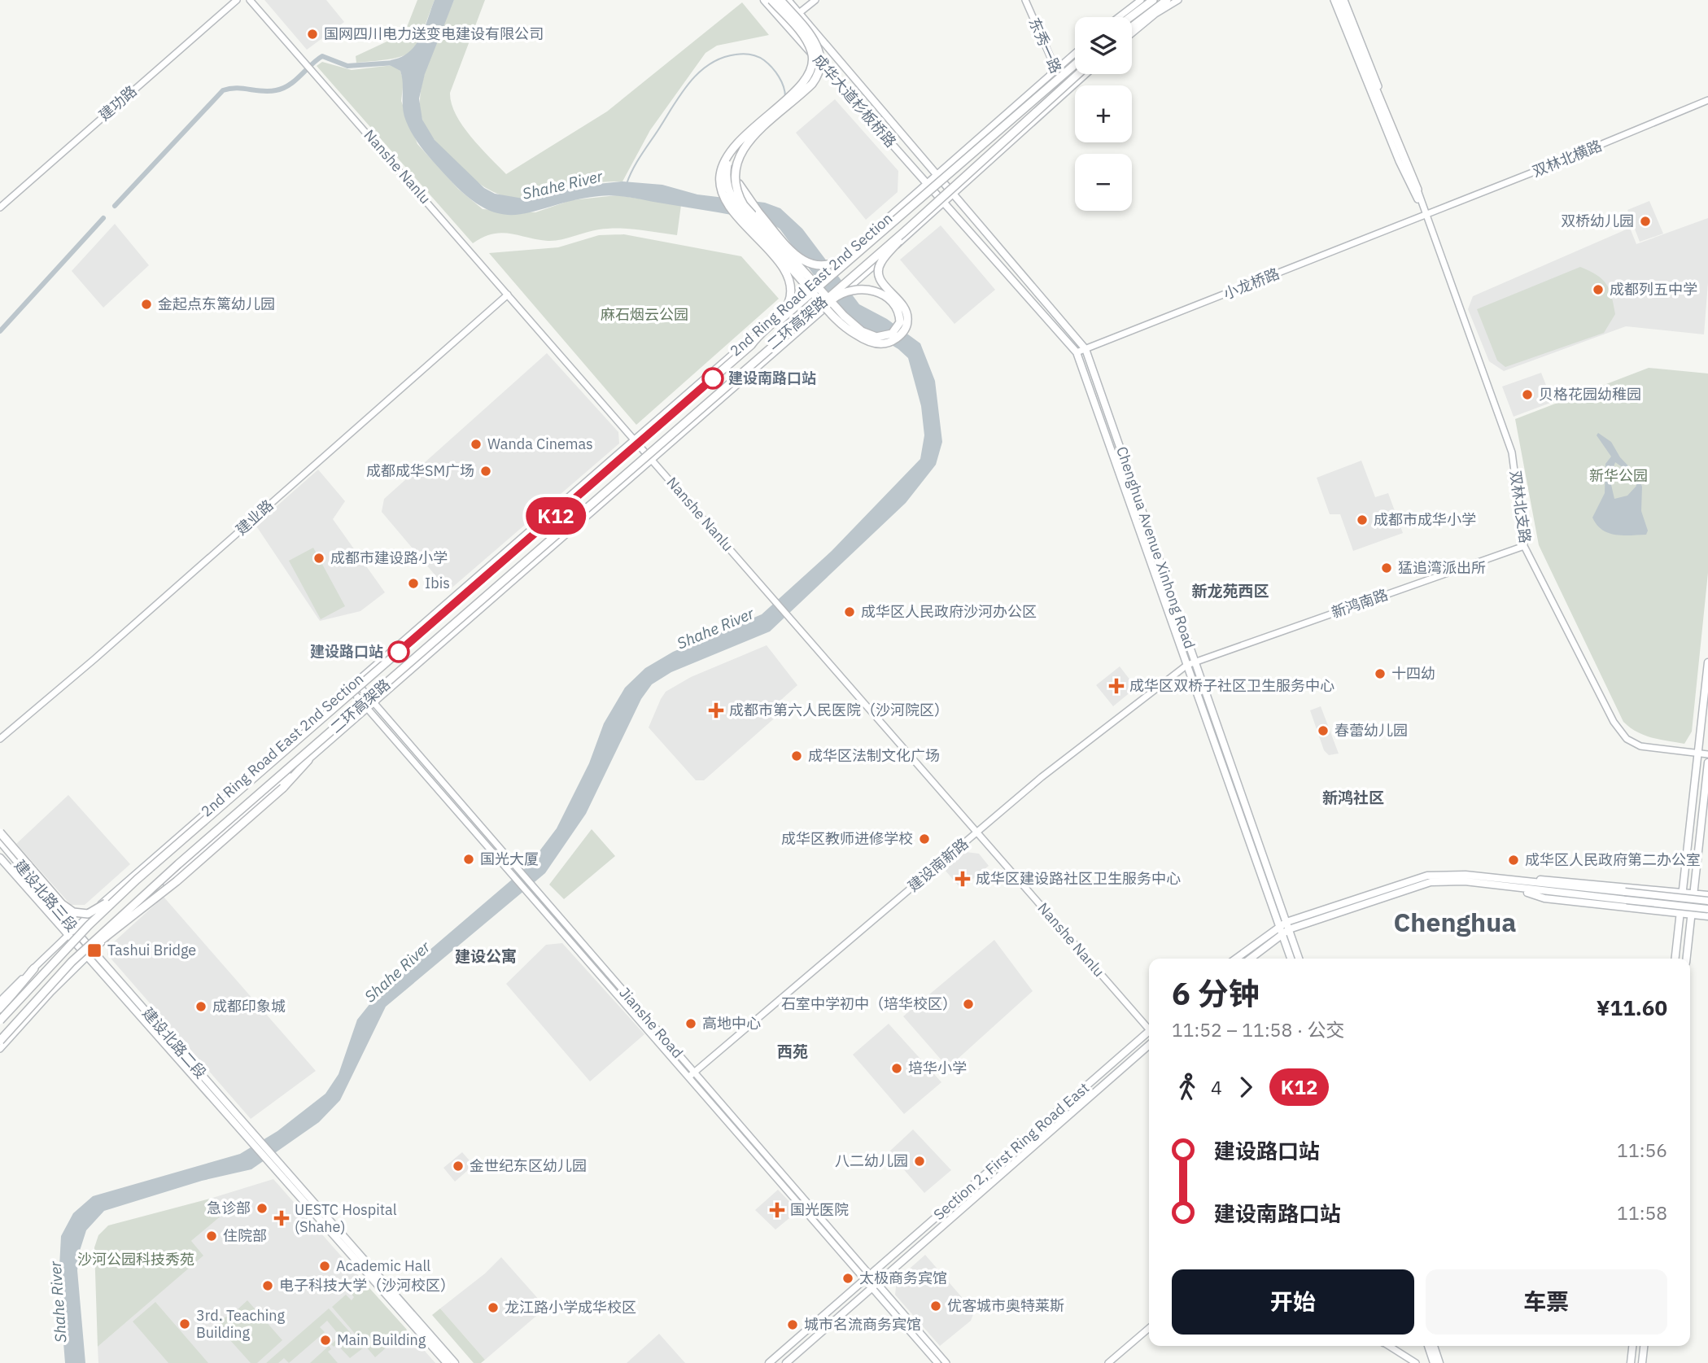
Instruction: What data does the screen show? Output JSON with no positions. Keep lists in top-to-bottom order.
{
  "streets": {
    "highway": ["二环高架路"],
    "main road": [
      "成华大道杉板桥路",
      "Chenghua Avenue Xinhong Road",
      "建设北路三段",
      "建设北路二段",
      "Section 2, First Ring Road East"
    ],
    "street": [
      "东秀一路",
      "建功路",
      "双林北横路",
      "Nanshe Nanlu",
      "小龙桥路",
      "2nd Ring Road East 2nd Section",
      "双林北支路",
      "建业路",
      "新鸿南路",
      "建设南新路",
      "Jianshe Road"
    ]
  },
  "crossings": [
    ["东秀一路", "2nd Ring Road East 2nd Section"],
    ["成华大道杉板桥路", "2nd Ring Road East 2nd Section"],
    ["成华大道杉板桥路", "Chenghua Avenue Xinhong Road"],
    ["双林北横路", "小龙桥路"],
    ["双林北横路", "双林北支路"],
    ["Nanshe Nanlu", "2nd Ring Road East 2nd Section"],
    ["Nanshe Nanlu", "建业路"],
    ["Nanshe Nanlu", "建设南新路"],
    ["小龙桥路", "双林北支路"],
    ["小龙桥路", "Chenghua Avenue Xinhong Road"],
    ["2nd Ring Road East 2nd Section", "Chenghua Avenue Xinhong Road"],
    ["2nd Ring Road East 2nd Section", "建设北路三段"],
    ["2nd Ring Road East 2nd Section", "Jianshe Road"],
    ["2nd Ring Road East 2nd Section", "建设北路二段"],
    ["双林北支路", "新鸿南路"],
    ["Chenghua Avenue Xinhong Road", "新鸿南路"],
    ["Chenghua Avenue Xinhong Road", "建设南新路"],
    ["新鸿南路", "建设南新路"],
    ["建设南新路", "Jianshe Road"],
    ["建设北路三段", "建设北路二段"],
    ["Jianshe Road", "Section 2, First Ring Road East"]
  ],
  "districts": [
    "新龙苑西区",
    "新鸿社区",
    "Chenghua",
    "建设公寓",
    "西苑"
  ],
  "water": ["Shahe River"],
  "parks": ["麻石烟云公园", "新华公园", "沙河公园科技秀苑"],
  "places": {
    "other": [
      "国网四川电力送变电建设有限公司",
      "双桥幼儿园",
      "成都列五中学",
      "金起点东篱幼儿园",
      "建设南路口站",
      "贝格花园幼稚园",
      "Wanda Cinemas",
      "成都成华SM广场",
      "成都市成华小学",
      "成都市建设路小学",
      "猛追湾派出所",
      "Ibis",
      "成华区人民政府沙河办公区",
      "建设路口站",
      "十四幼",
      "春蕾幼儿园",
      "成华区法制文化广场",
      "成华区教师进修学校",
      "国光大厦",
      "成华区人民政府第二办公室",
      "石室中学初中（培华校区）",
      "成都印象城",
      "高地中心",
      "培华小学",
      "八二幼儿园",
      "金世纪东区幼儿园",
      "急诊部",
      "住院部",
      "Academic Hall",
      "太极商务宾馆",
      "电子科技大学（沙河校区）",
      "优客城市奥特莱斯",
      "龙江路小学成华校区",
      "3rd. Teaching Building",
      "城市名流商务宾馆",
      "Main Building"
    ],
    "health": [
      "成华区双桥子社区卫生服务中心",
      "成都市第六人民医院（沙河院区）",
      "成华区建设路社区卫生服务中心",
      "国光医院",
      "UESTC Hospital (Shahe)"
    ],
    "transit": ["Tashui Bridge"]
  },
  "lines": ["bus line K12"],
  "page": {
    "on_map": "K12",
    "map_buttons": ["+", "−"],
    "heading": ["6 分钟", "11:52 – 11:58 · 公交", "¥11.60"],
    "legs": ["4", "K12"],
    "list": [
      {
        "name": "建设路口站",
        "value": "11:56"
      },
      {
        "name": "建设南路口站",
        "value": "11:58"
      }
    ],
    "buttons": ["开始", "车票"]
  }
}
